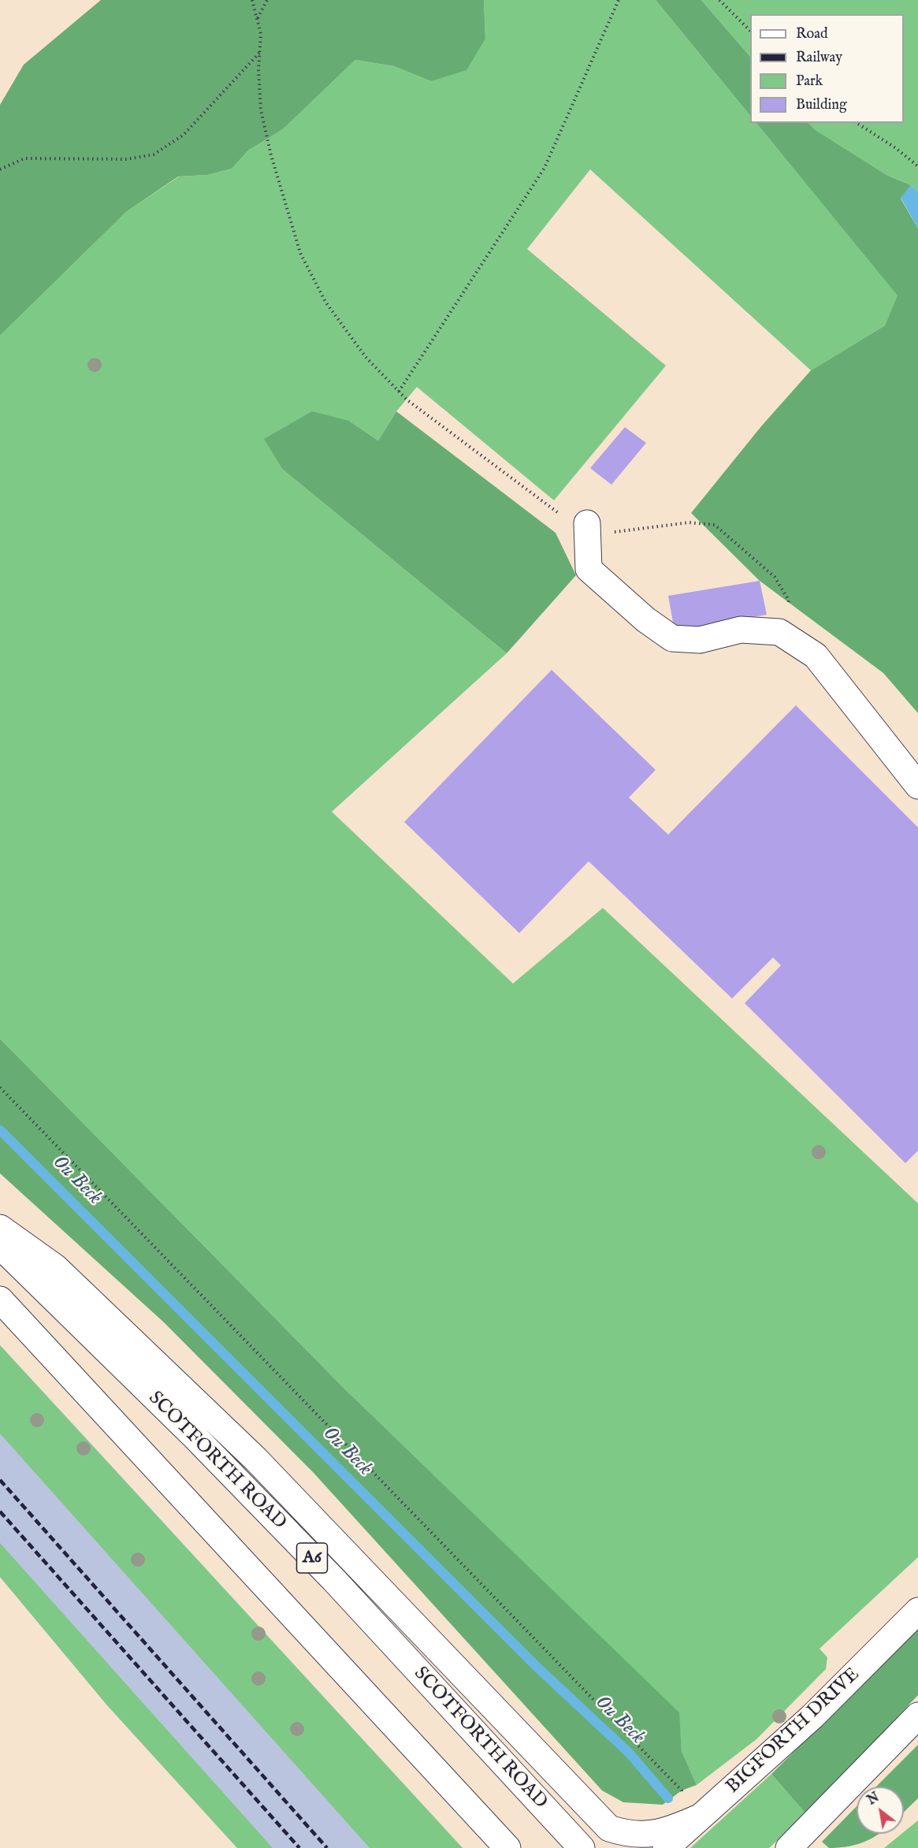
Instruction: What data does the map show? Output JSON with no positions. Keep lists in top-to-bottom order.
{
  "streets": {
    "main road": ["SCOTFORTH ROAD", "A6", "BIGFORTH DRIVE"]
  },
  "water": ["Ou Beck"],
  "legend": [
    "Road",
    "Railway",
    "Park",
    "Building"
  ],
  "north": "top left"
}
